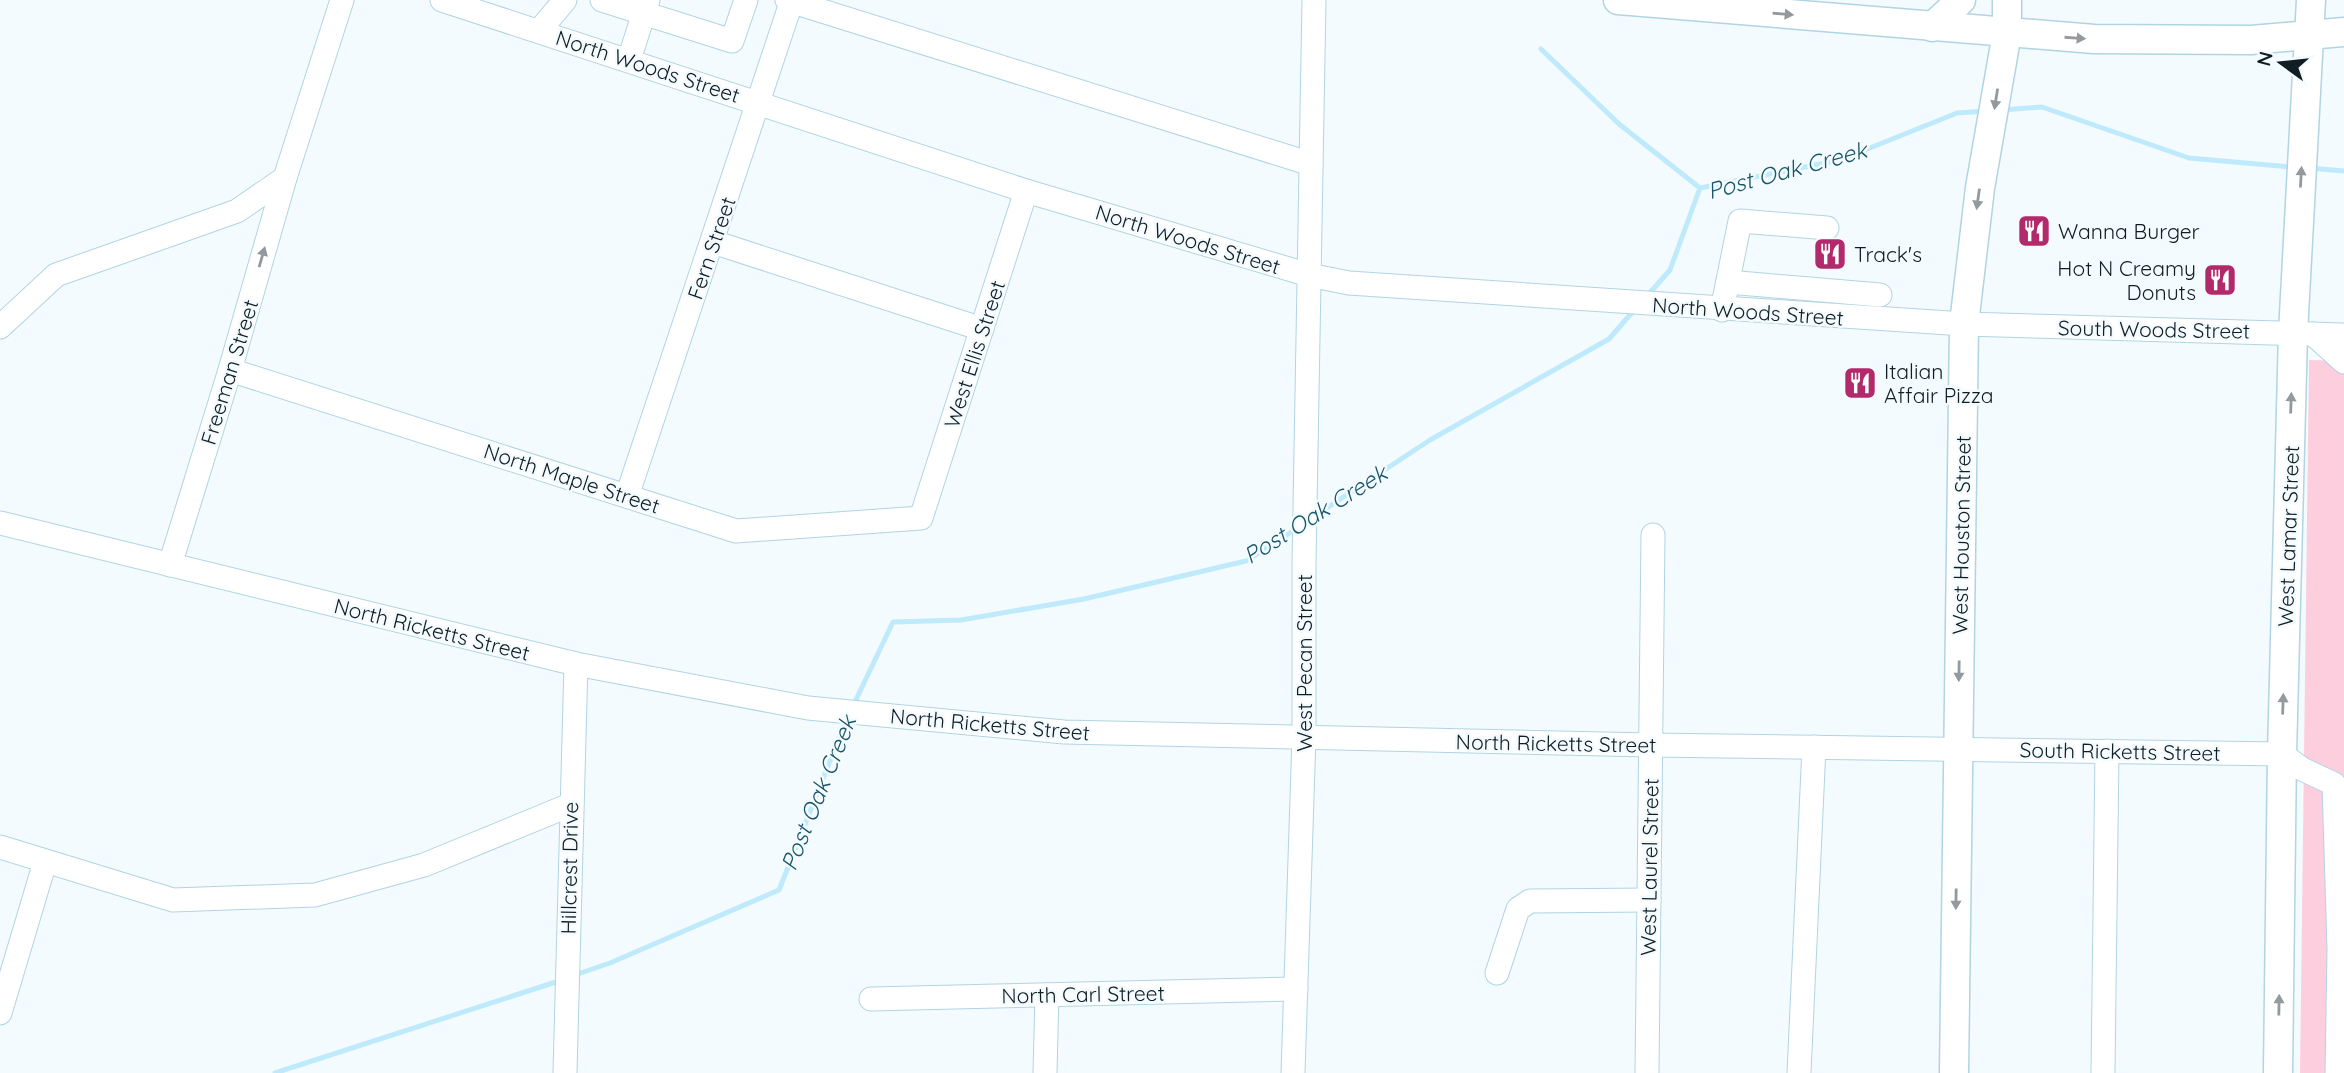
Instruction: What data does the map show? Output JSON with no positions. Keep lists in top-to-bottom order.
{
  "streets": {
    "main road": ["West Houston Street", "West Lamar Street"],
    "street": [
      "North Woods Street",
      "Fern Street",
      "South Woods Street",
      "West Ellis Street",
      "Freeman Street",
      "North Maple Street",
      "North Ricketts Street",
      "West Pecan Street",
      "South Ricketts Street",
      "West Laurel Street",
      "Hillcrest Drive",
      "North Carl Street"
    ]
  },
  "crossings": [
    ["North Woods Street", "Fern Street"],
    ["North Woods Street", "South Woods Street"],
    ["North Woods Street", "West Ellis Street"],
    ["North Woods Street", "West Houston Street"],
    ["North Woods Street", "West Pecan Street"],
    ["Fern Street", "North Maple Street"],
    ["South Woods Street", "West Houston Street"],
    ["South Woods Street", "West Lamar Street"],
    ["West Ellis Street", "North Maple Street"],
    ["Freeman Street", "North Maple Street"],
    ["Freeman Street", "North Ricketts Street"],
    ["West Houston Street", "North Ricketts Street"],
    ["West Houston Street", "South Ricketts Street"],
    ["West Lamar Street", "South Ricketts Street"],
    ["North Ricketts Street", "West Pecan Street"],
    ["North Ricketts Street", "South Ricketts Street"],
    ["North Ricketts Street", "West Laurel Street"],
    ["North Ricketts Street", "Hillcrest Drive"],
    ["West Pecan Street", "North Carl Street"]
  ],
  "one_way": ["West Houston Street", "West Lamar Street"],
  "water": ["Post Oak Creek"],
  "places": {
    "restaurant": [
      "Wanna Burger",
      "Track's",
      "Hot N Creamy Donuts",
      "Italian Affair Pizza"
    ]
  },
  "north": "left"
}
